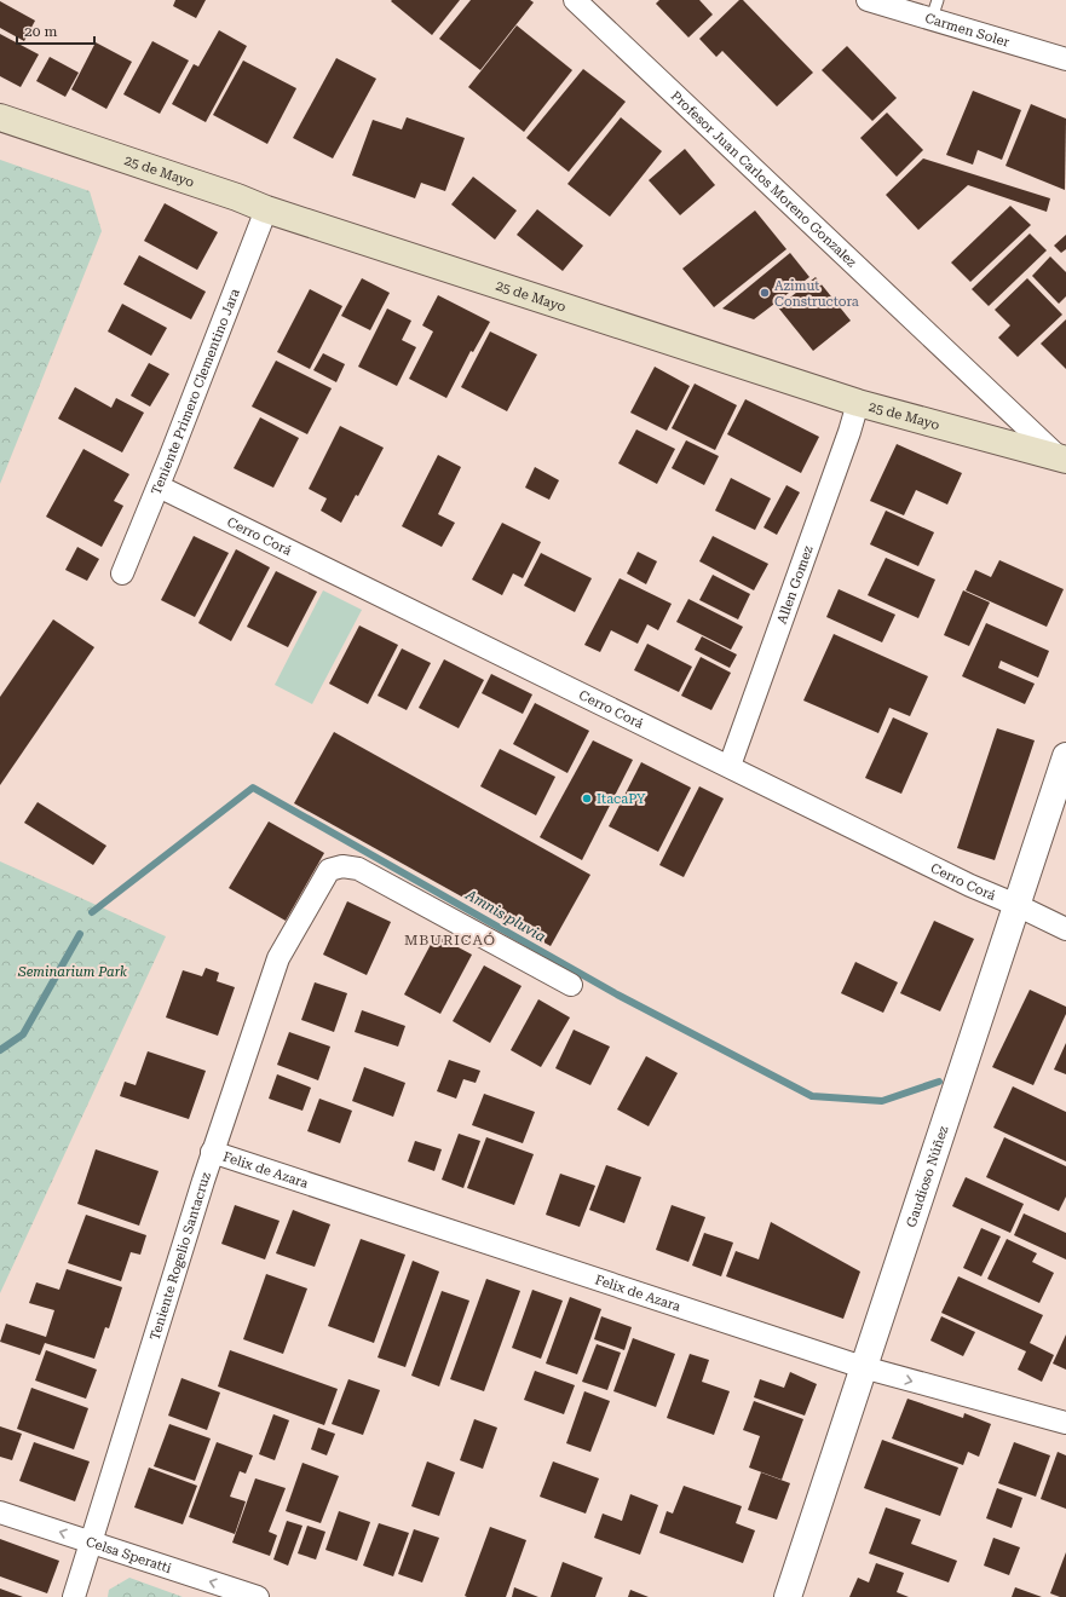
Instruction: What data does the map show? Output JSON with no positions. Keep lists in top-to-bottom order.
{
  "streets": {
    "main road": ["25 de Mayo"],
    "street": [
      "Carmen Soler",
      "Profesor Juan Carlos Moreno Gonzalez",
      "Teniente Primero Clementino Jara",
      "Cerro Corá",
      "Allen Gomez",
      "Felix de Azara",
      "Gaudioso Núñez",
      "Teniente Rogelio Santacruz",
      "Celsa Speratti"
    ]
  },
  "crossings": [
    ["25 de Mayo", "Profesor Juan Carlos Moreno Gonzalez"],
    ["25 de Mayo", "Teniente Primero Clementino Jara"],
    ["25 de Mayo", "Allen Gomez"],
    ["Teniente Primero Clementino Jara", "Cerro Corá"],
    ["Cerro Corá", "Allen Gomez"],
    ["Cerro Corá", "Gaudioso Núñez"],
    ["Felix de Azara", "Gaudioso Núñez"],
    ["Felix de Azara", "Teniente Rogelio Santacruz"],
    ["Teniente Rogelio Santacruz", "Celsa Speratti"]
  ],
  "one_way": ["Celsa Speratti"],
  "districts": ["MBURICAÓ"],
  "water": ["Amnis pluvia"],
  "parks": ["Seminarium Park"],
  "places": ["Azimut Constructora", "ItacaPY"],
  "scale_bar": "20 m"
}
